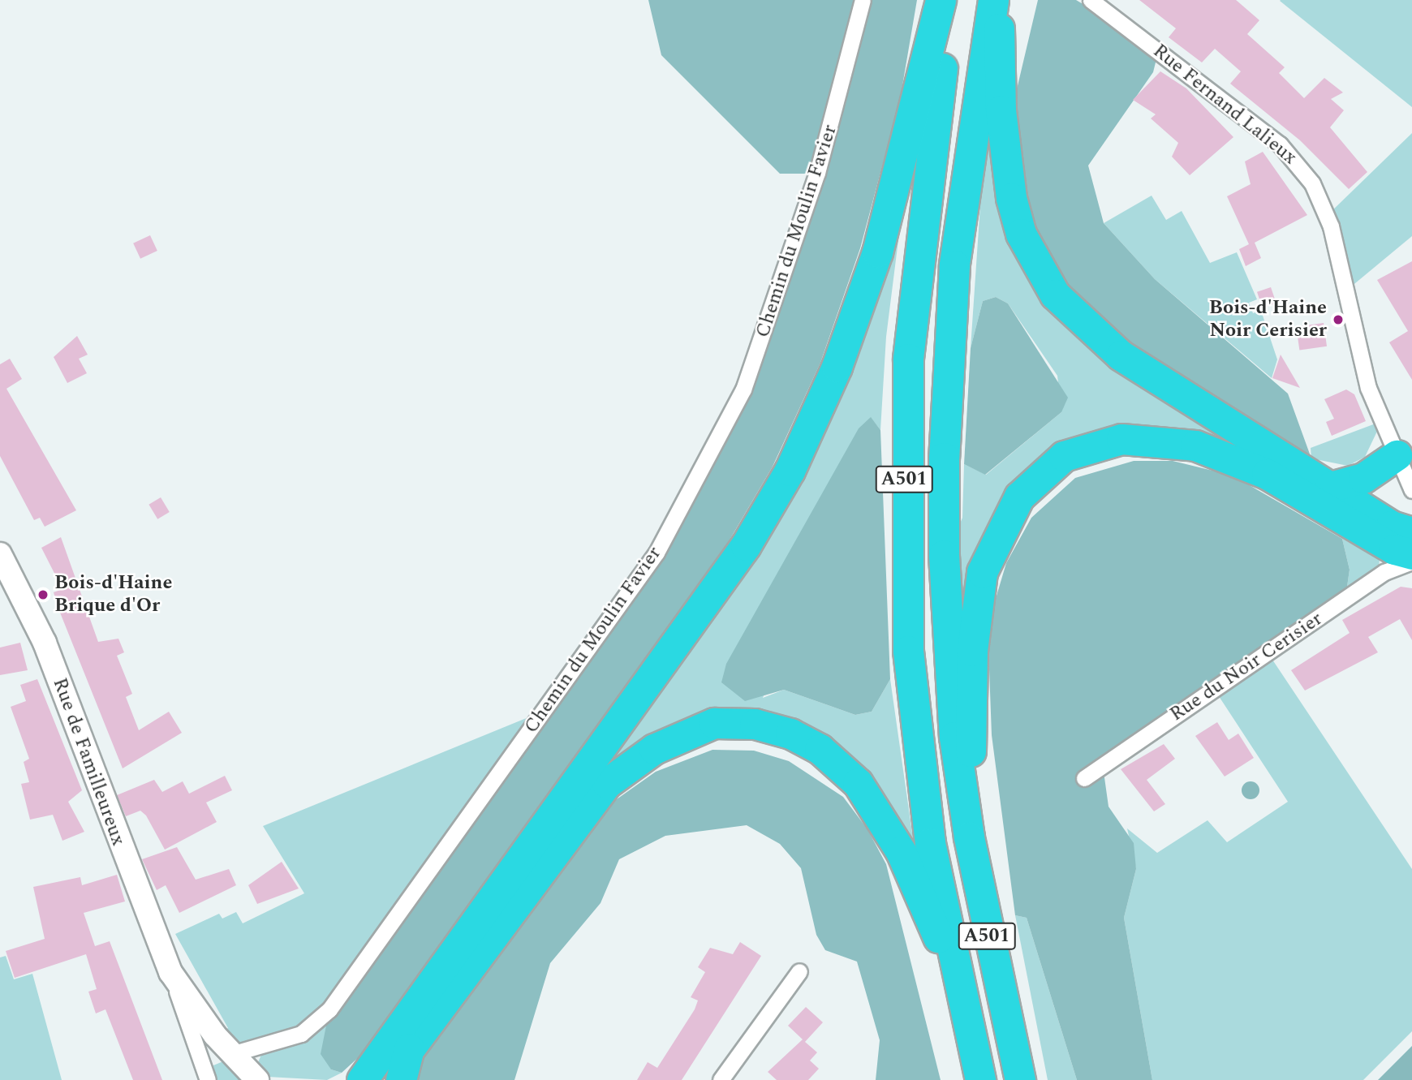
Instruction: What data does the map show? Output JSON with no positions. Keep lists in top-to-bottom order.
{
  "streets": {
    "highway": ["A501"],
    "street": [
      "Rue Fernand Lalieux",
      "Chemin du Moulin Favier",
      "Rue du Noir Cerisier",
      "Rue de Familleureux"
    ]
  },
  "crossings": [
    ["Chemin du Moulin Favier", "Rue de Familleureux"]
  ],
  "places": ["Bois-d'Haine Noir Cerisier", "Bois-d'Haine Brique d'Or"]
}
